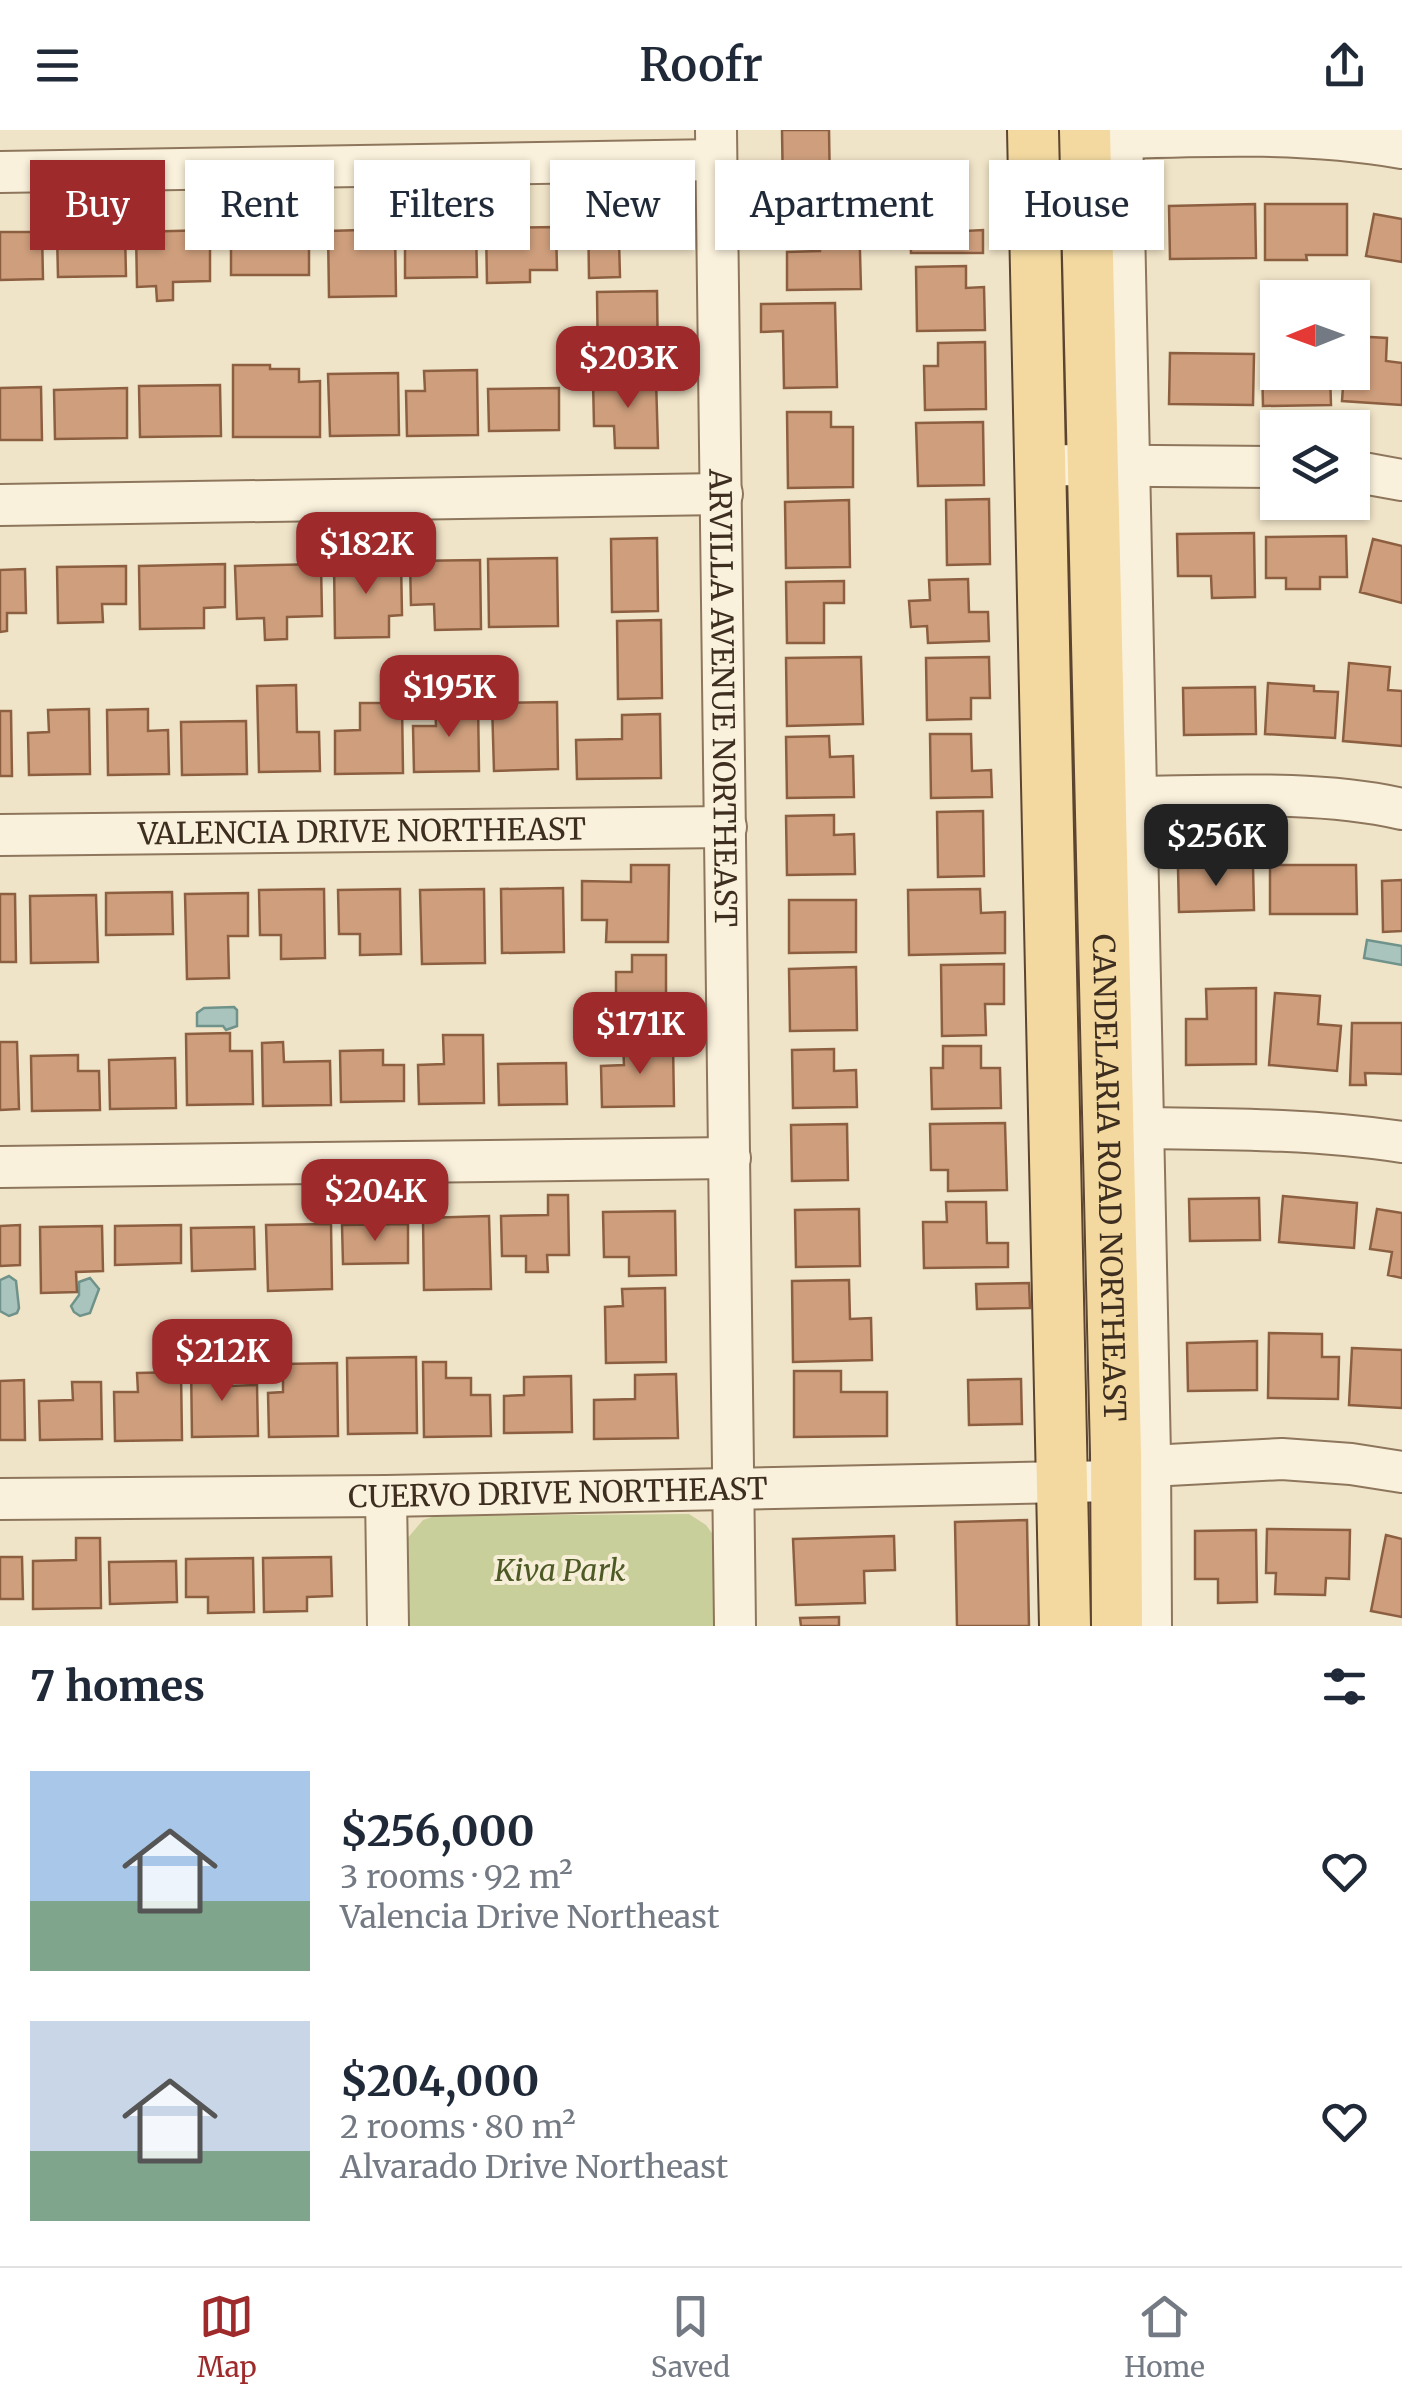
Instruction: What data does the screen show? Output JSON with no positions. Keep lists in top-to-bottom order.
{
  "streets": {
    "main road": ["CANDELARIA ROAD NORTHEAST"],
    "street": ["ARVILLA AVENUE NORTHEAST", "VALENCIA DRIVE NORTHEAST", "CUERVO DRIVE NORTHEAST"]
  },
  "crossings": [
    ["ARVILLA AVENUE NORTHEAST", "VALENCIA DRIVE NORTHEAST"],
    ["ARVILLA AVENUE NORTHEAST", "CUERVO DRIVE NORTHEAST"],
    ["CANDELARIA ROAD NORTHEAST", "CUERVO DRIVE NORTHEAST"]
  ],
  "parks": ["Kiva Park"],
  "north": "left",
  "page": {
    "header": "Roofr",
    "chip": [
      "Buy",
      "Rent",
      "Filters",
      "New",
      "Apartment",
      "House"
    ],
    "price": [
      "$203K",
      "$182K",
      "$195K",
      "$256K",
      "$171K",
      "$204K",
      "$212K"
    ],
    "heading": "7 homes",
    "list": [
      {
        "name": "$256,000",
        "note": "3 rooms · 92 m² · Valencia Drive Northeast"
      },
      {
        "name": "$204,000",
        "note": "2 rooms · 80 m² · Alvarado Drive Northeast"
      }
    ],
    "tabs": ["Map", "Saved", "Home"]
  }
}
